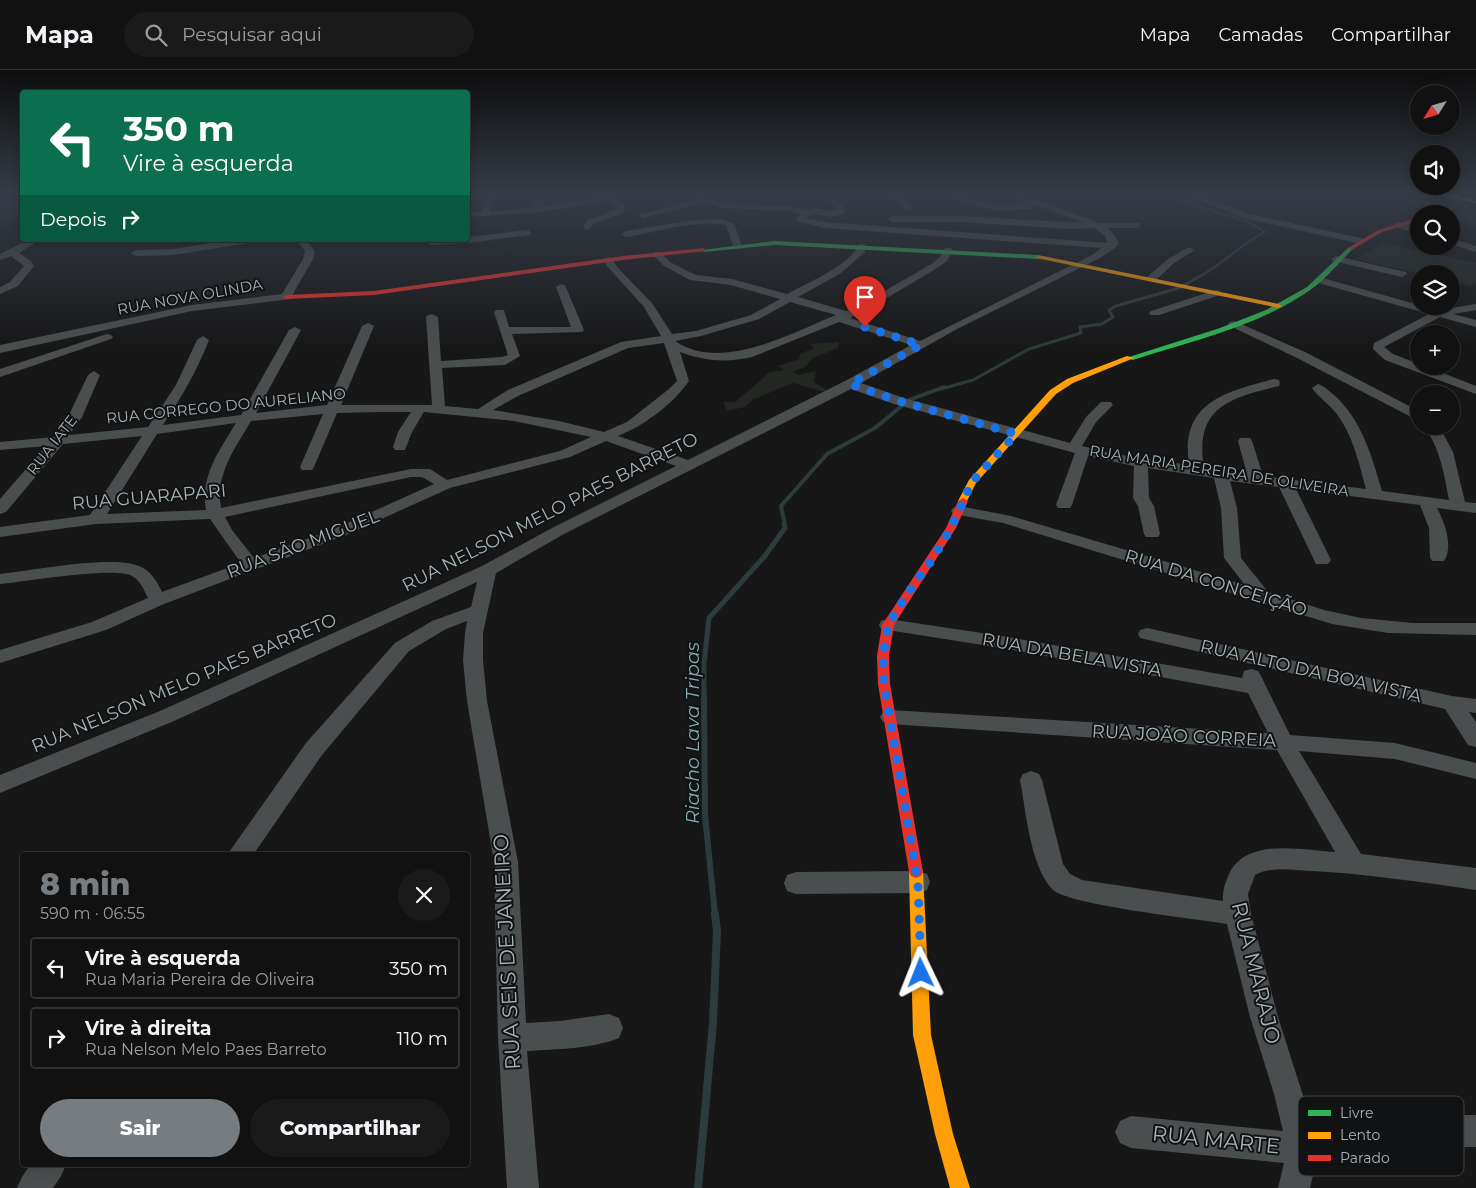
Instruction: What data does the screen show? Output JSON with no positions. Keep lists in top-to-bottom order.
{
  "streets": {
    "main road": ["RUA NOVA OLINDA"],
    "street": [
      "RUA CORREGO DO AURELIANO",
      "RUA IATE",
      "RUA MARIA PEREIRA DE OLIVEIRA",
      "RUA GUARAPARI",
      "RUA NELSON MELO PAES BARRETO",
      "RUA SÃO MIGUEL",
      "RUA DA CONCEIÇÃO",
      "RUA DA BELA VISTA",
      "RUA ALTO DA BOA VISTA",
      "RUA JOÃO CORREIA",
      "RUA SEIS DE JANEIRO",
      "RUA MARAJO",
      "RUA MARTE"
    ]
  },
  "crossings": [
    ["RUA NOVA OLINDA", "RUA NELSON MELO PAES BARRETO"],
    ["RUA CORREGO DO AURELIANO", "RUA IATE"],
    ["RUA CORREGO DO AURELIANO", "RUA NELSON MELO PAES BARRETO"],
    ["RUA CORREGO DO AURELIANO", "RUA SÃO MIGUEL"],
    ["RUA MARIA PEREIRA DE OLIVEIRA", "RUA NELSON MELO PAES BARRETO"],
    ["RUA GUARAPARI", "RUA SÃO MIGUEL"],
    ["RUA NELSON MELO PAES BARRETO", "RUA SEIS DE JANEIRO"]
  ],
  "water": ["Riacho Lava Tripas"],
  "legend": ["Livre", "Lento", "Parado"],
  "north": "bottom left",
  "page": {
    "header": "Mapa",
    "search": "Pesquisar aqui",
    "nav": ["Mapa", "Camadas", "Compartilhar"],
    "map_buttons": ["+", "−"],
    "turn": ["350 m", "Vire à esquerda"],
    "then": "Depois",
    "heading": ["8 min", "590 m · 06:55"],
    "list": [
      {
        "name": "Vire à esquerda",
        "note": "Rua Maria Pereira de Oliveira",
        "value": "350 m"
      },
      {
        "name": "Vire à direita",
        "note": "Rua Nelson Melo Paes Barreto",
        "value": "110 m"
      }
    ],
    "buttons": ["Sair", "Compartilhar"]
  }
}
